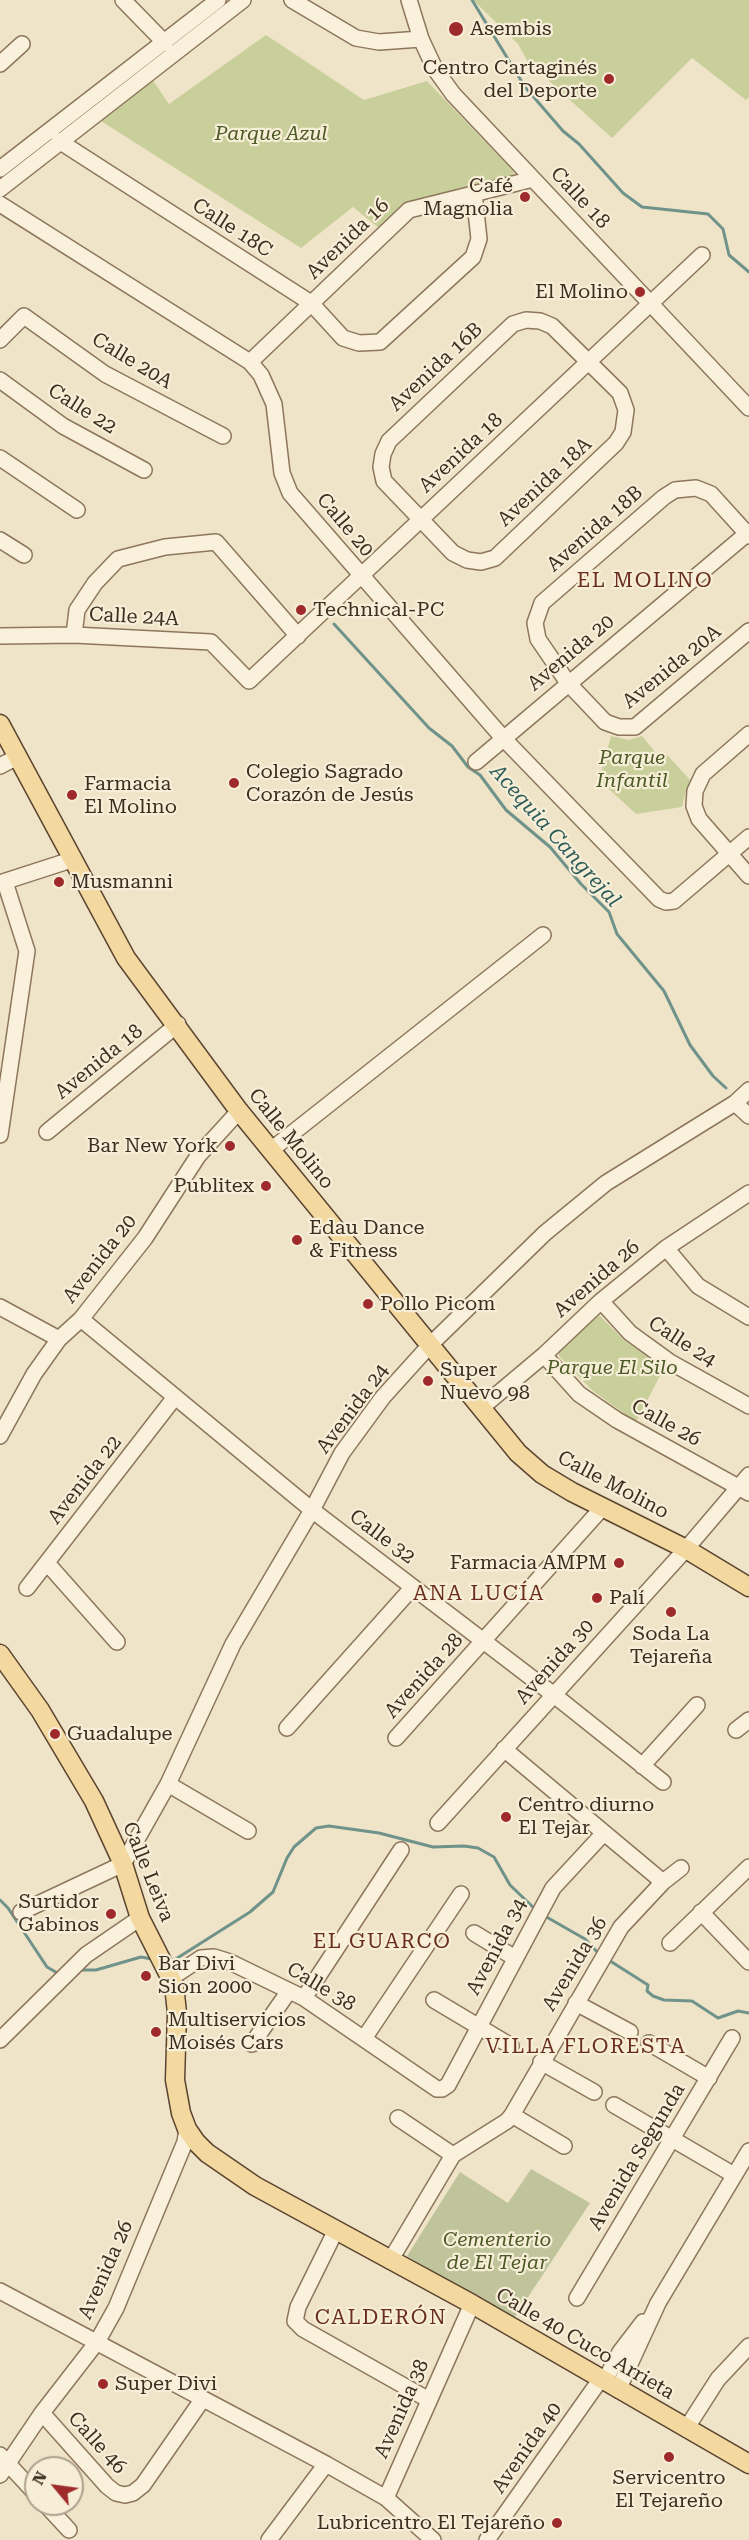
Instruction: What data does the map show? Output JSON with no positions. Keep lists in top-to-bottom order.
{
  "streets": {
    "main road": ["Calle Molino", "Calle Leiva", "Calle 40 Cuco Arrieta"],
    "street": [
      "Calle 18",
      "Calle 18C",
      "Avenida 16",
      "Calle 20A",
      "Avenida 16B",
      "Calle 22",
      "Avenida 18",
      "Avenida 18A",
      "Calle 20",
      "Avenida 18B",
      "Calle 24A",
      "Avenida 20",
      "Avenida 20A",
      "Avenida 26",
      "Calle 24",
      "Avenida 24",
      "Calle 26",
      "Avenida 22",
      "Calle 32",
      "Avenida 30",
      "Avenida 28",
      "Avenida 34",
      "Avenida 36",
      "Calle 38",
      "Avenida Segunda",
      "Avenida 38",
      "Calle 46",
      "Avenida 40"
    ]
  },
  "crossings": [
    ["Calle 18", "Avenida 16"],
    ["Calle 18", "Avenida 18"],
    ["Calle 18C", "Avenida 16"],
    ["Avenida 16", "Calle 20"],
    ["Avenida 16B", "Avenida 18"],
    ["Avenida 16B", "Avenida 18A"],
    ["Avenida 18", "Avenida 18A"],
    ["Avenida 18", "Calle 20"],
    ["Avenida 18", "Calle 24A"],
    ["Avenida 18", "Calle Molino"],
    ["Calle 20", "Avenida 20"],
    ["Avenida 18B", "Avenida 20"],
    ["Avenida 18B", "Avenida 20A"],
    ["Avenida 20", "Avenida 20A"],
    ["Avenida 20", "Calle Molino"],
    ["Avenida 20", "Calle 32"],
    ["Calle Molino", "Avenida 26"],
    ["Calle Molino", "Avenida 24"],
    ["Calle Molino", "Avenida 30"],
    ["Calle Molino", "Avenida 28"],
    ["Avenida 26", "Calle 24"],
    ["Avenida 26", "Calle 26"],
    ["Avenida 26", "Calle Leiva"],
    ["Avenida 26", "Calle 40 Cuco Arrieta"],
    ["Avenida 26", "Calle 46"],
    ["Avenida 24", "Calle 32"],
    ["Avenida 24", "Calle Leiva"],
    ["Calle 26", "Avenida 30"],
    ["Avenida 22", "Calle 32"],
    ["Calle 32", "Avenida 30"],
    ["Calle 32", "Avenida 28"],
    ["Calle Leiva", "Calle 38"],
    ["Calle Leiva", "Calle 40 Cuco Arrieta"],
    ["Avenida 34", "Calle 38"],
    ["Avenida 36", "Calle 40 Cuco Arrieta"],
    ["Calle 40 Cuco Arrieta", "Avenida 38"],
    ["Calle 40 Cuco Arrieta", "Avenida 40"]
  ],
  "districts": [
    "EL MOLINO",
    "ANA LUCÍA",
    "EL GUARCO",
    "VILLA FLORESTA",
    "CALDERÓN"
  ],
  "water": ["Acequia Cangrejal"],
  "parks": [
    "Parque Azul",
    "Parque Infantil",
    "Parque El Silo",
    "Cementerio de El Tejar"
  ],
  "places": [
    "Asembis",
    "Centro Cartaginés del Deporte",
    "Café Magnolia",
    "El Molino",
    "Technical-PC",
    "Colegio Sagrado Corazón de Jesús",
    "Farmacia El Molino",
    "Musmanni",
    "Bar New York",
    "Publitex",
    "Edau Dance & Fitness",
    "Pollo Picom",
    "Super Nuevo 98",
    "Farmacia AMPM",
    "Palí",
    "Soda La Tejareña",
    "Guadalupe",
    "Centro diurno El Tejar",
    "Surtidor Gabinos",
    "Bar Divi Sion 2000",
    "Multiservicios Moisés Cars",
    "Super Divi",
    "Servicentro El Tejareño",
    "Lubricentro El Tejareño"
  ],
  "north": "top left"
}
